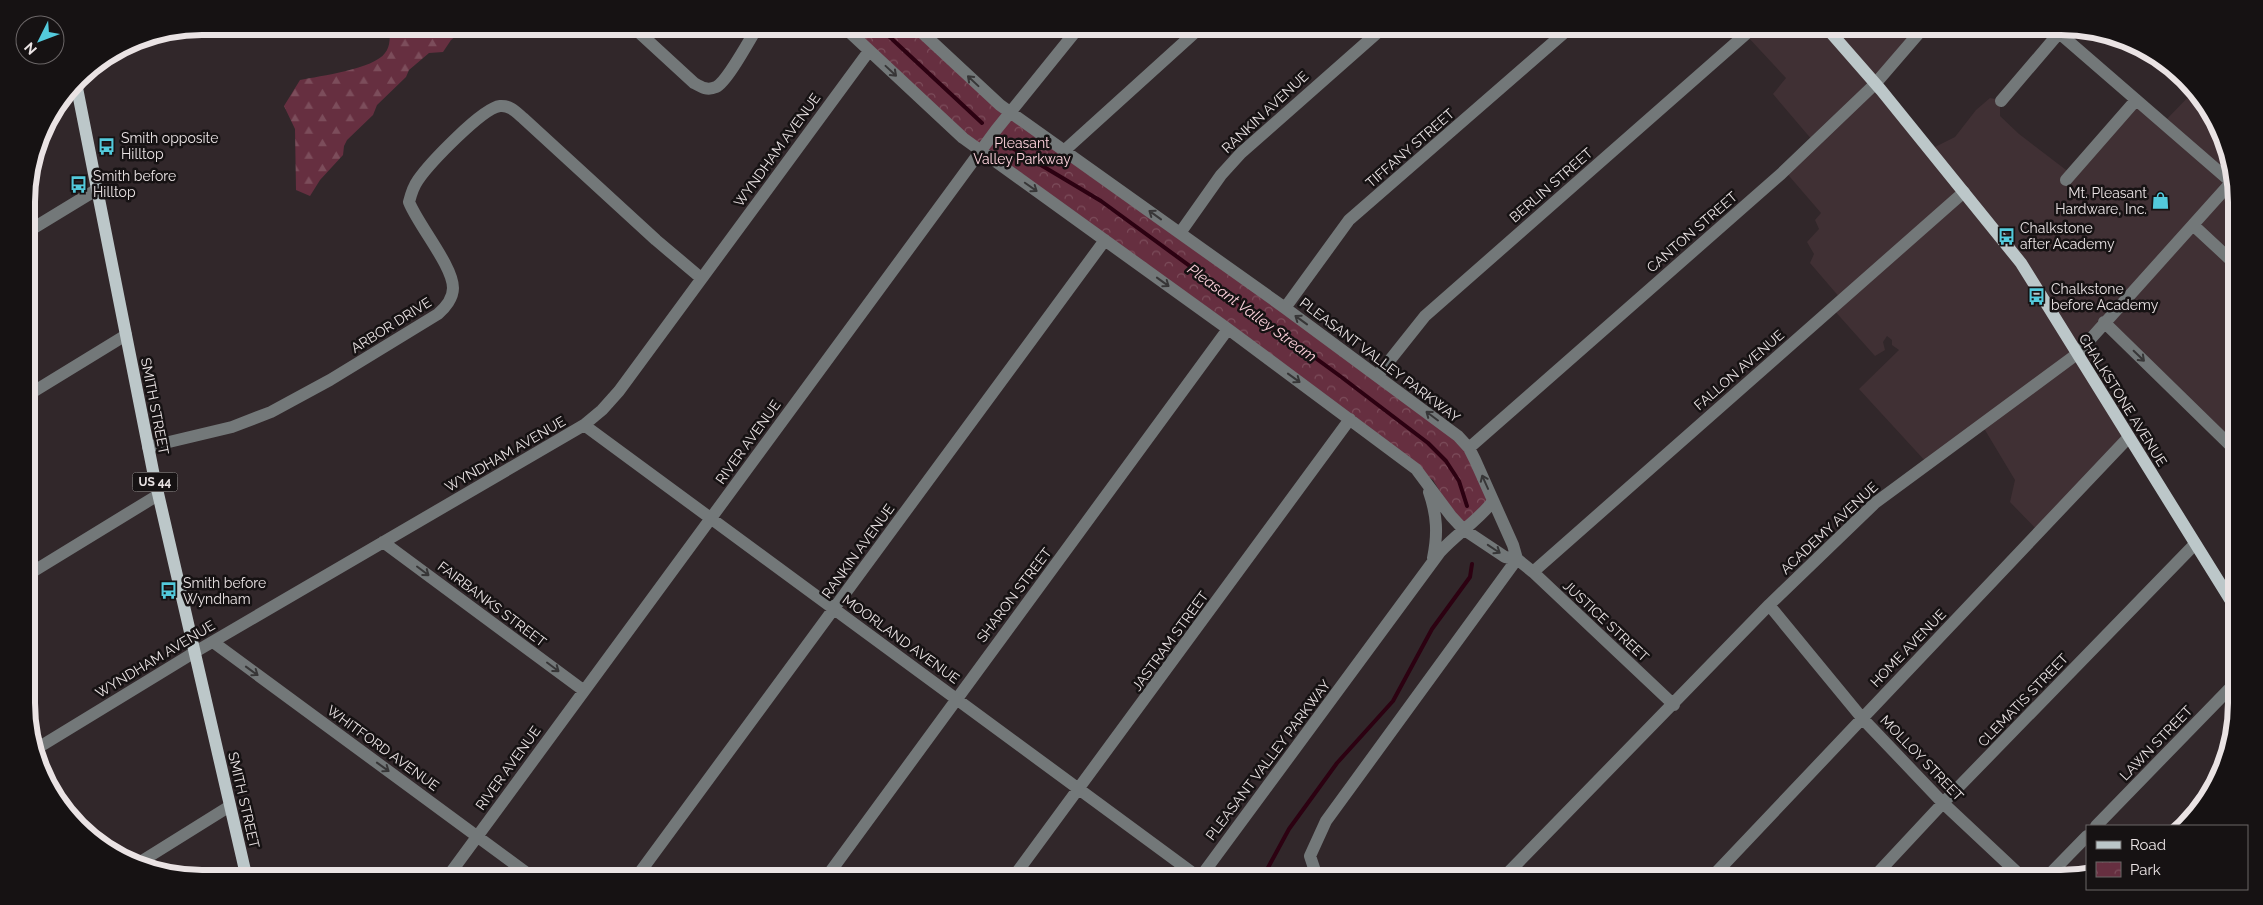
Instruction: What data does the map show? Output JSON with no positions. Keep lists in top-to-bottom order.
{
  "streets": {
    "main road": ["CHALKSTONE AVENUE", "SMITH STREET", "US 44"],
    "street": [
      "RANKIN AVENUE",
      "TIFFANY STREET",
      "WYNDHAM AVENUE",
      "BERLIN STREET",
      "CANTON STREET",
      "ARBOR DRIVE",
      "PLEASANT VALLEY PARKWAY",
      "FALLON AVENUE",
      "RIVER AVENUE",
      "ACADEMY AVENUE",
      "SHARON STREET",
      "FAIRBANKS STREET",
      "JUSTICE STREET",
      "MOORLAND AVENUE",
      "JASTRAM STREET",
      "HOME AVENUE",
      "CLEMATIS STREET",
      "LAWN STREET",
      "WHITFORD AVENUE",
      "MOLLOY STREET"
    ]
  },
  "crossings": [
    ["RANKIN AVENUE", "PLEASANT VALLEY PARKWAY"],
    ["RANKIN AVENUE", "MOORLAND AVENUE"],
    ["TIFFANY STREET", "PLEASANT VALLEY PARKWAY"],
    ["WYNDHAM AVENUE", "ARBOR DRIVE"],
    ["WYNDHAM AVENUE", "PLEASANT VALLEY PARKWAY"],
    ["WYNDHAM AVENUE", "SMITH STREET"],
    ["WYNDHAM AVENUE", "FAIRBANKS STREET"],
    ["WYNDHAM AVENUE", "MOORLAND AVENUE"],
    ["WYNDHAM AVENUE", "WHITFORD AVENUE"],
    ["BERLIN STREET", "PLEASANT VALLEY PARKWAY"],
    ["CANTON STREET", "PLEASANT VALLEY PARKWAY"],
    ["CANTON STREET", "CHALKSTONE AVENUE"],
    ["ARBOR DRIVE", "SMITH STREET"],
    ["PLEASANT VALLEY PARKWAY", "RIVER AVENUE"],
    ["PLEASANT VALLEY PARKWAY", "SHARON STREET"],
    ["PLEASANT VALLEY PARKWAY", "JUSTICE STREET"],
    ["PLEASANT VALLEY PARKWAY", "JASTRAM STREET"],
    ["FALLON AVENUE", "CHALKSTONE AVENUE"],
    ["FALLON AVENUE", "JUSTICE STREET"],
    ["CHALKSTONE AVENUE", "ACADEMY AVENUE"],
    ["CHALKSTONE AVENUE", "HOME AVENUE"],
    ["CHALKSTONE AVENUE", "CLEMATIS STREET"],
    ["RIVER AVENUE", "FAIRBANKS STREET"],
    ["RIVER AVENUE", "MOORLAND AVENUE"],
    ["RIVER AVENUE", "WHITFORD AVENUE"],
    ["ACADEMY AVENUE", "JUSTICE STREET"],
    ["ACADEMY AVENUE", "MOLLOY STREET"],
    ["SHARON STREET", "MOORLAND AVENUE"],
    ["MOORLAND AVENUE", "JASTRAM STREET"],
    ["HOME AVENUE", "MOLLOY STREET"],
    ["CLEMATIS STREET", "MOLLOY STREET"]
  ],
  "one_way": ["FAIRBANKS STREET", "WHITFORD AVENUE"],
  "water": ["Pleasant Valley Stream"],
  "parks": ["Pleasant Valley Parkway"],
  "places": {
    "bus stop": [
      "Smith opposite Hilltop",
      "Smith before Hilltop",
      "Chalkstone after Academy",
      "Chalkstone before Academy",
      "Smith before Wyndham"
    ],
    "shop": ["Mt. Pleasant Hardware, Inc."]
  },
  "legend": ["Road", "Park"],
  "north": "bottom left"
}
